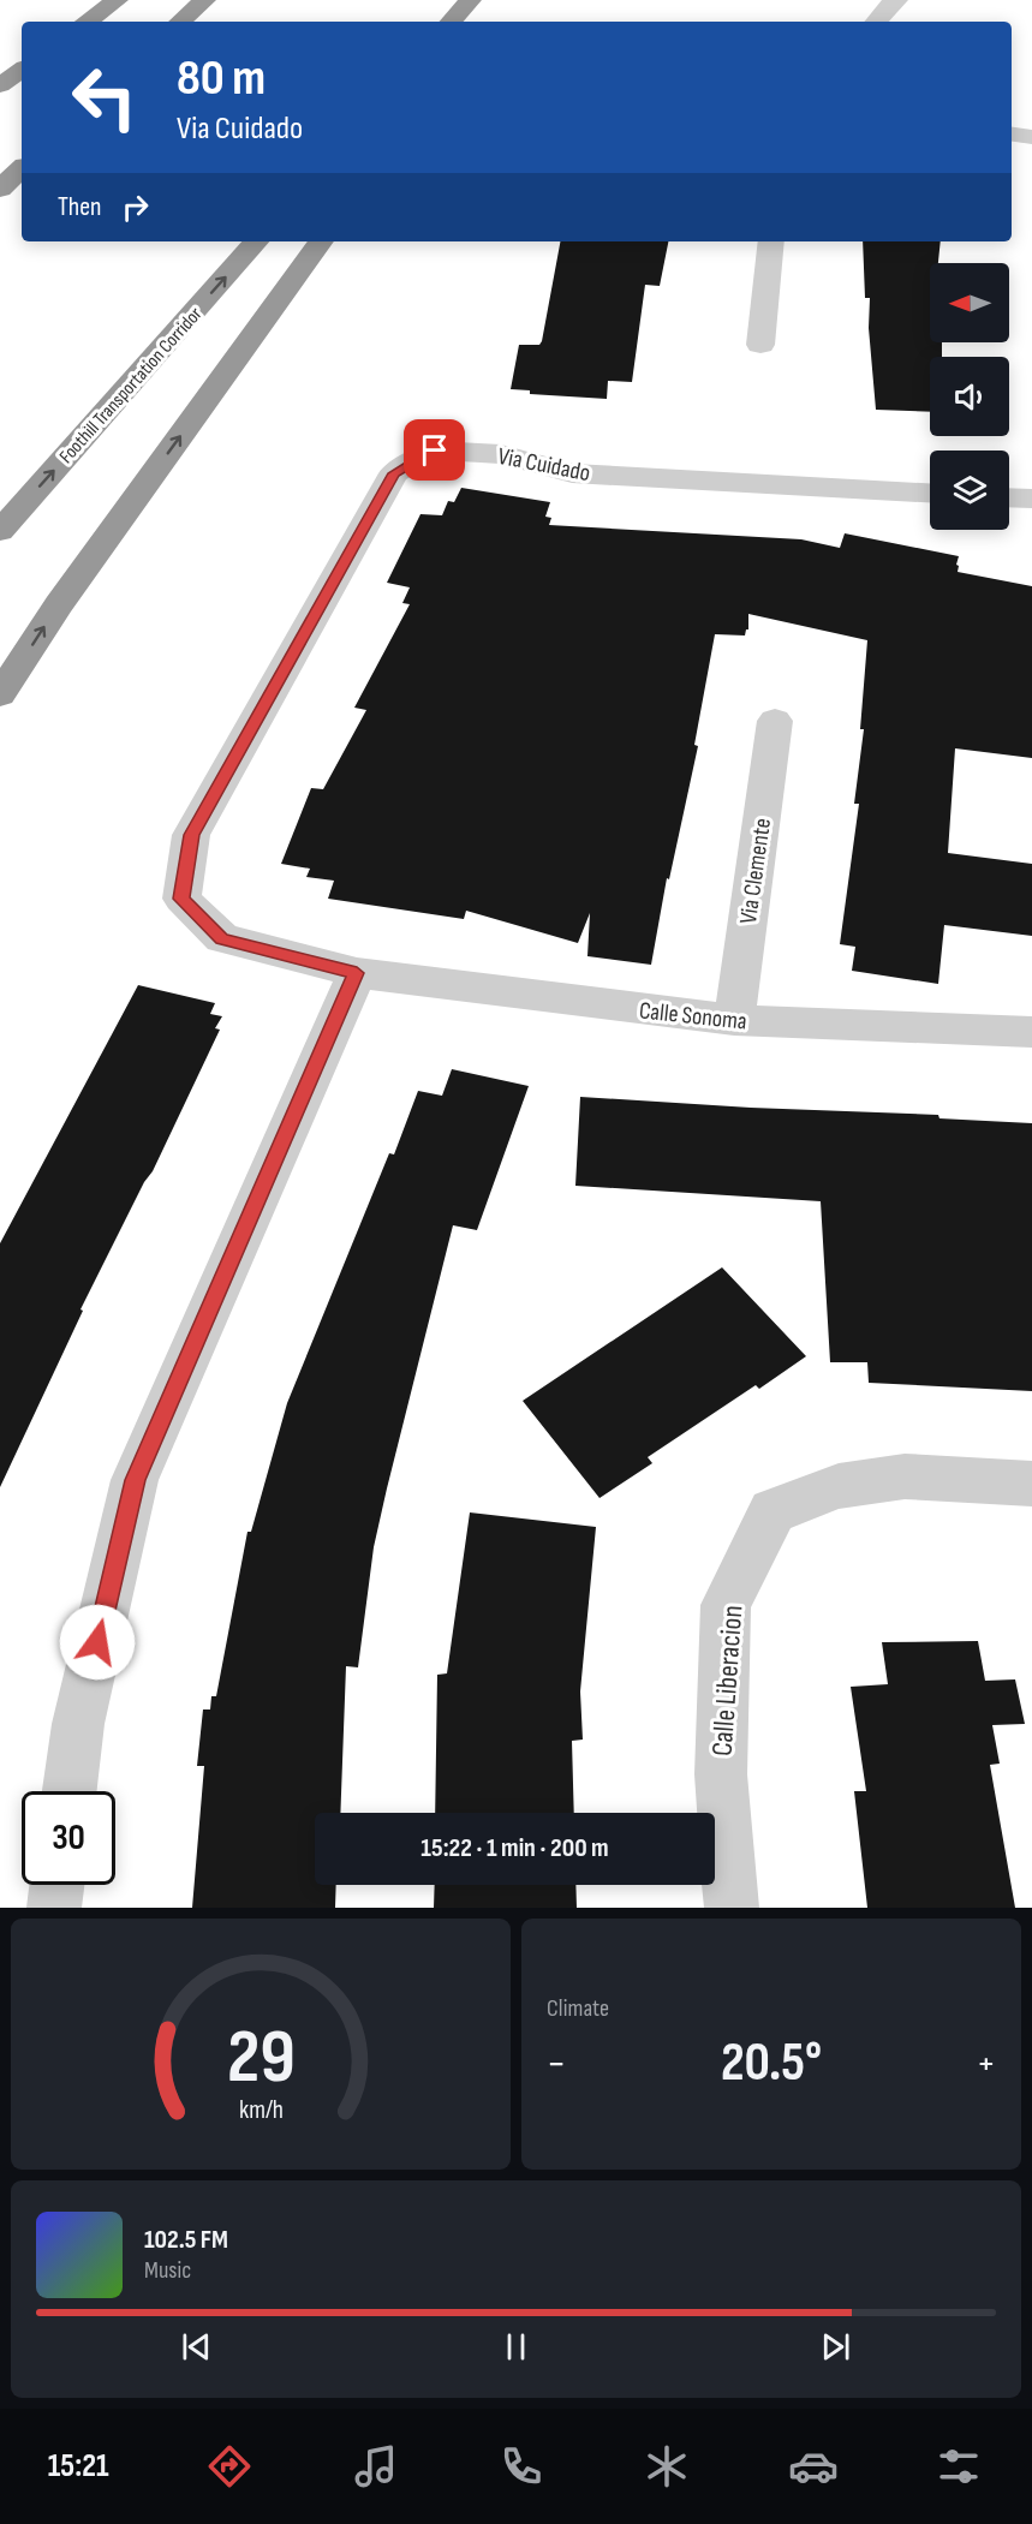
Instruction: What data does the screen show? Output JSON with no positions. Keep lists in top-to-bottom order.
{
  "streets": {
    "highway": ["Foothill Transportation Corridor"],
    "street": [
      "Via Cuidado",
      "Via Clemente",
      "Calle Sonoma",
      "Calle Liberacion"
    ]
  },
  "crossings": [
    ["Via Cuidado", "Calle Sonoma"],
    ["Via Clemente", "Calle Sonoma"]
  ],
  "north": "left",
  "page": {
    "turn": ["80 m", "Via Cuidado"],
    "then": "Then",
    "limit": "30",
    "trip": "15:22 · 1 min · 200 m",
    "tile": "Climate",
    "heat": ["−", "20.5°", "+"],
    "song": ["102.5 FM", "Music"],
    "tabs": "15:21",
    "gauge": ["29", "km/h"]
  }
}
